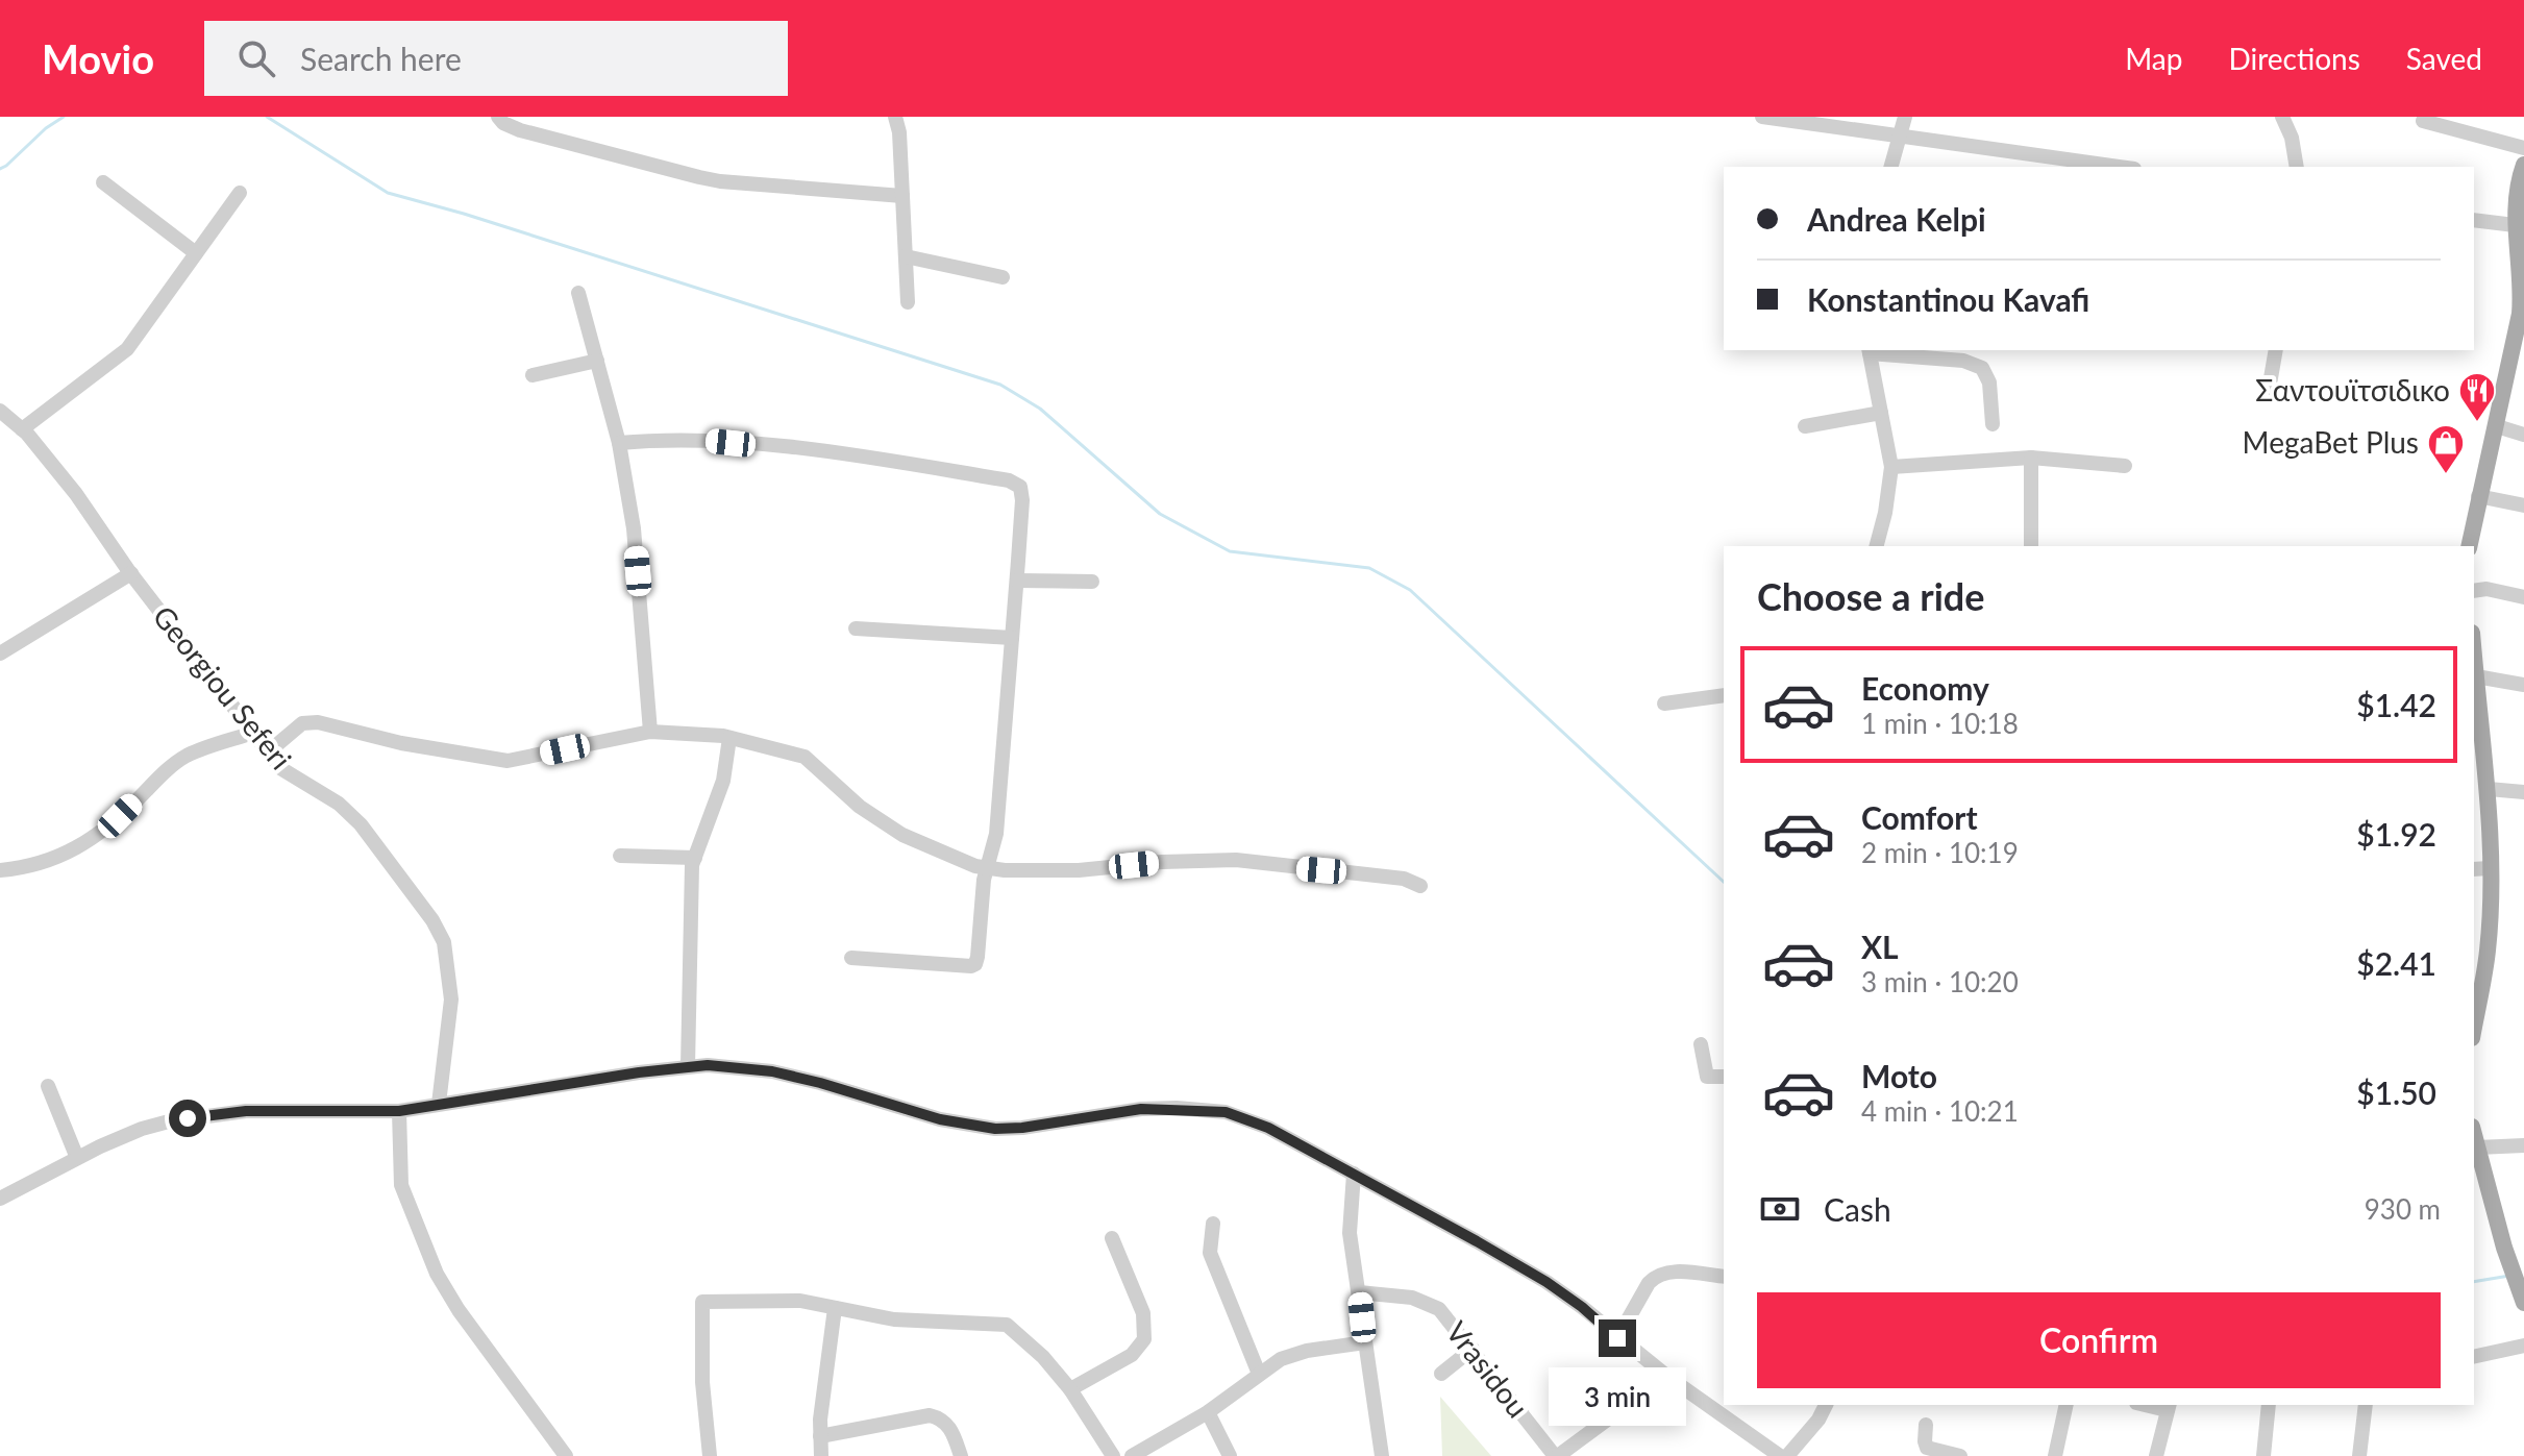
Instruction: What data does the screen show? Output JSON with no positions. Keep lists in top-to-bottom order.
{
  "streets": {
    "street": ["Georgiou Seferi", "Vrasidou"]
  },
  "places": {
    "restaurant": ["Σαντουϊτσιδικο"],
    "shop": ["MegaBet Plus"]
  },
  "page": {
    "header": "Movio",
    "search": "Search here",
    "nav": ["Map", "Directions", "Saved"],
    "banner": ["Andrea Kelpi", "Konstantinou Kavafi"],
    "heading": "Choose a ride",
    "list": [
      {
        "name": "Economy",
        "note": "1 min · 10:18",
        "value": "$1.42"
      },
      {
        "name": "Comfort",
        "note": "2 min · 10:19",
        "value": "$1.92"
      },
      {
        "name": "XL",
        "note": "3 min · 10:20",
        "value": "$2.41"
      },
      {
        "name": "Moto",
        "note": "4 min · 10:21",
        "value": "$1.50"
      }
    ],
    "pay": ["Cash", "930 m"],
    "buttons": "Confirm",
    "bubble": "3 min"
  }
}
